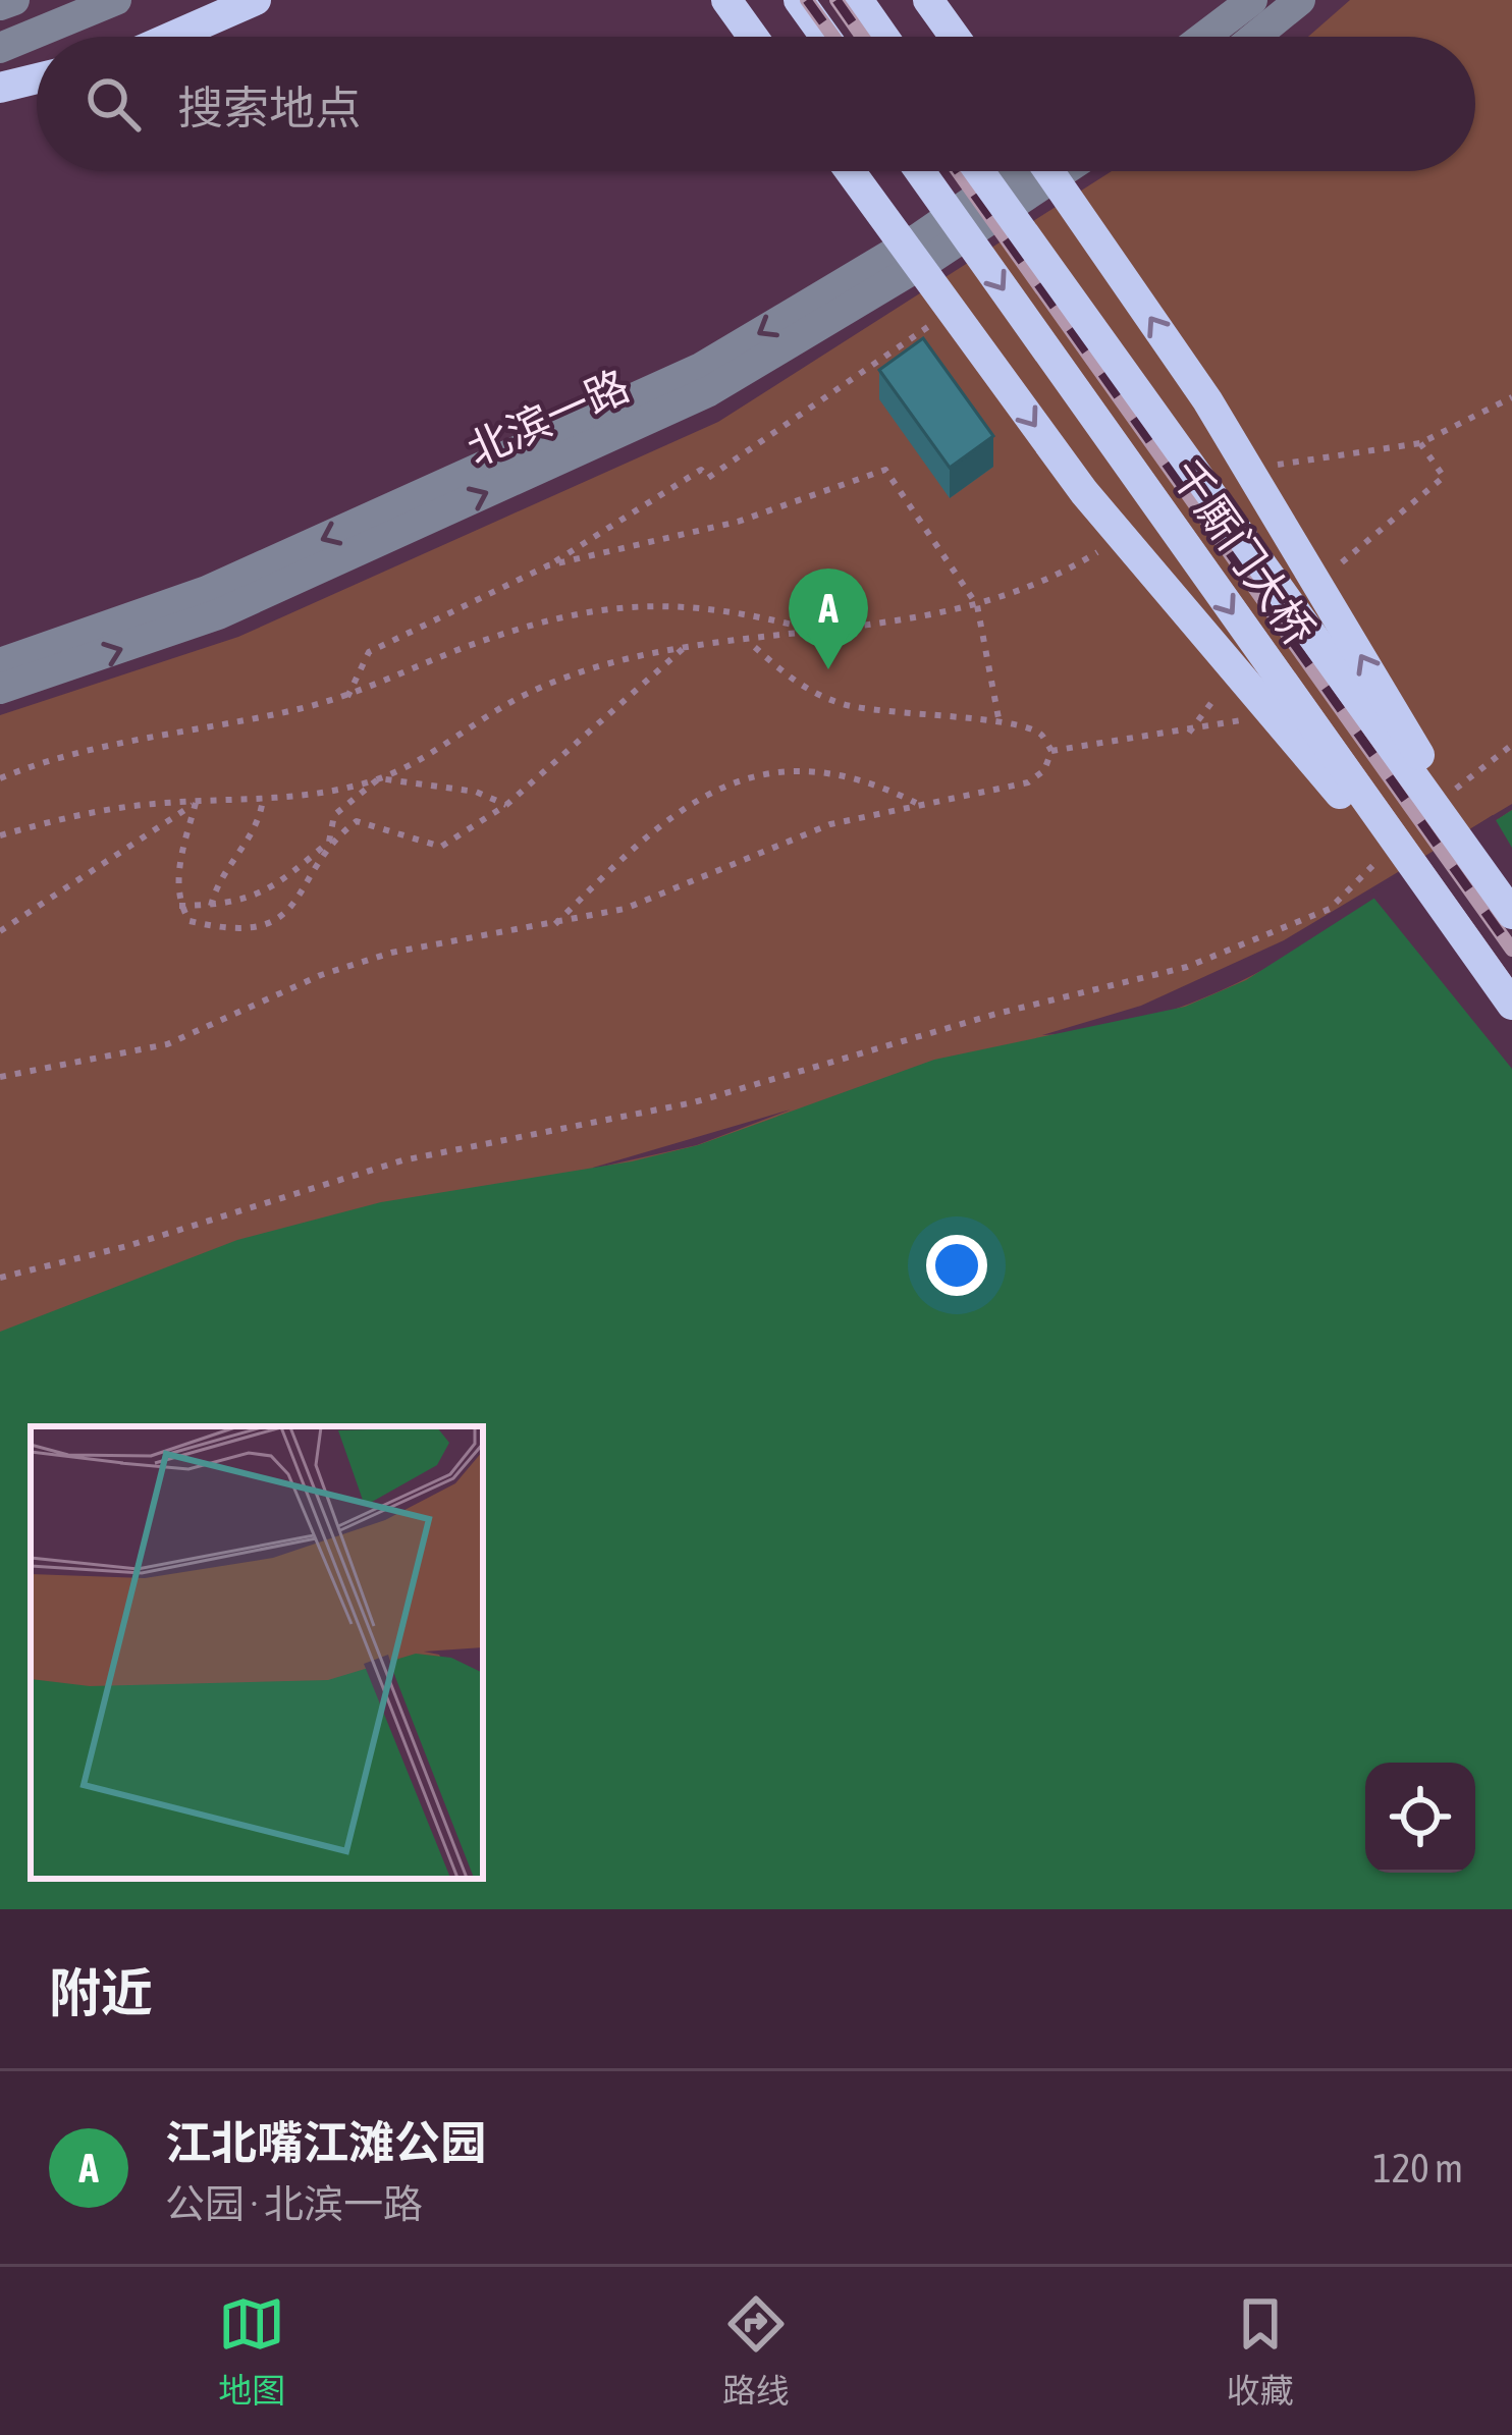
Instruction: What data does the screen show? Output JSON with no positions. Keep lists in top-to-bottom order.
{
  "streets": {
    "main road": ["千厮门大桥"],
    "street": ["北滨一路"]
  },
  "page": {
    "search": "搜索地点",
    "pins": "A",
    "heading": "附近",
    "list": [
      {
        "mark": "A",
        "name": "江北嘴江滩公园",
        "note": "公园 · 北滨一路",
        "value": "120 m"
      }
    ],
    "nav": ["地图", "路线", "收藏"]
  }
}
